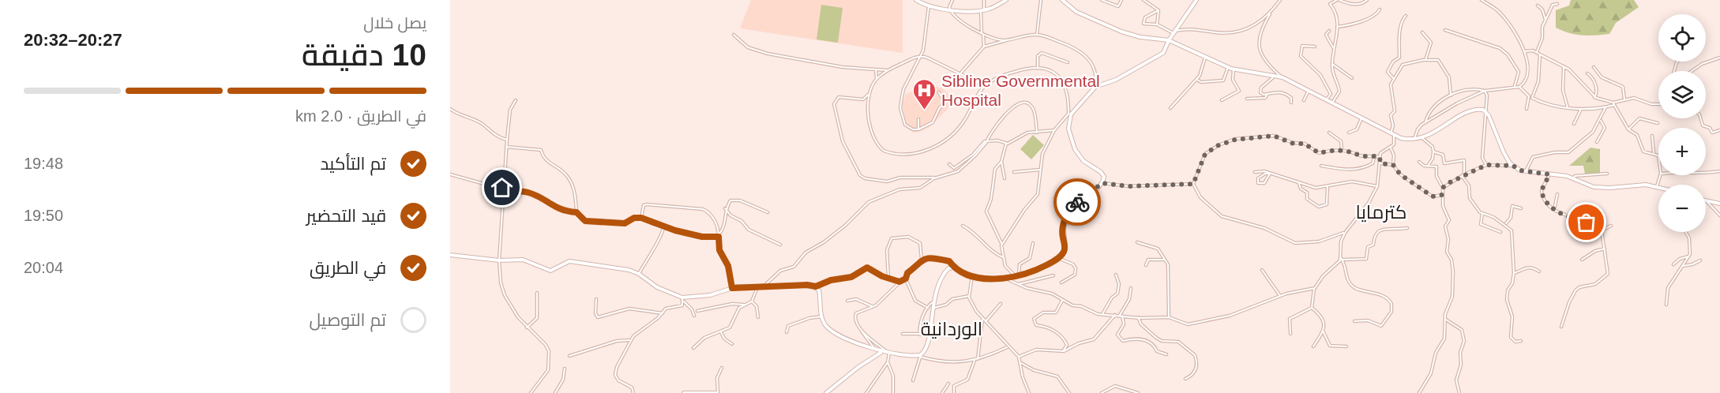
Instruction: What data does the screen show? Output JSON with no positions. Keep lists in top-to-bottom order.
{
  "districts": ["كترمايا", "الوردانية"],
  "places": {
    "hospital": ["Sibline Governmental Hospital"]
  },
  "page": {
    "heading": ["10 دقيقة", "يصل خلال", "20:27–20:32"],
    "map_buttons": ["+", "−"],
    "bar": "في الطريق · 2.0 km",
    "list": [
      ["تم التأكيد", "19:48"],
      ["قيد التحضير", "19:50"],
      ["في الطريق", "20:04"],
      "تم التوصيل"
    ]
  }
}
